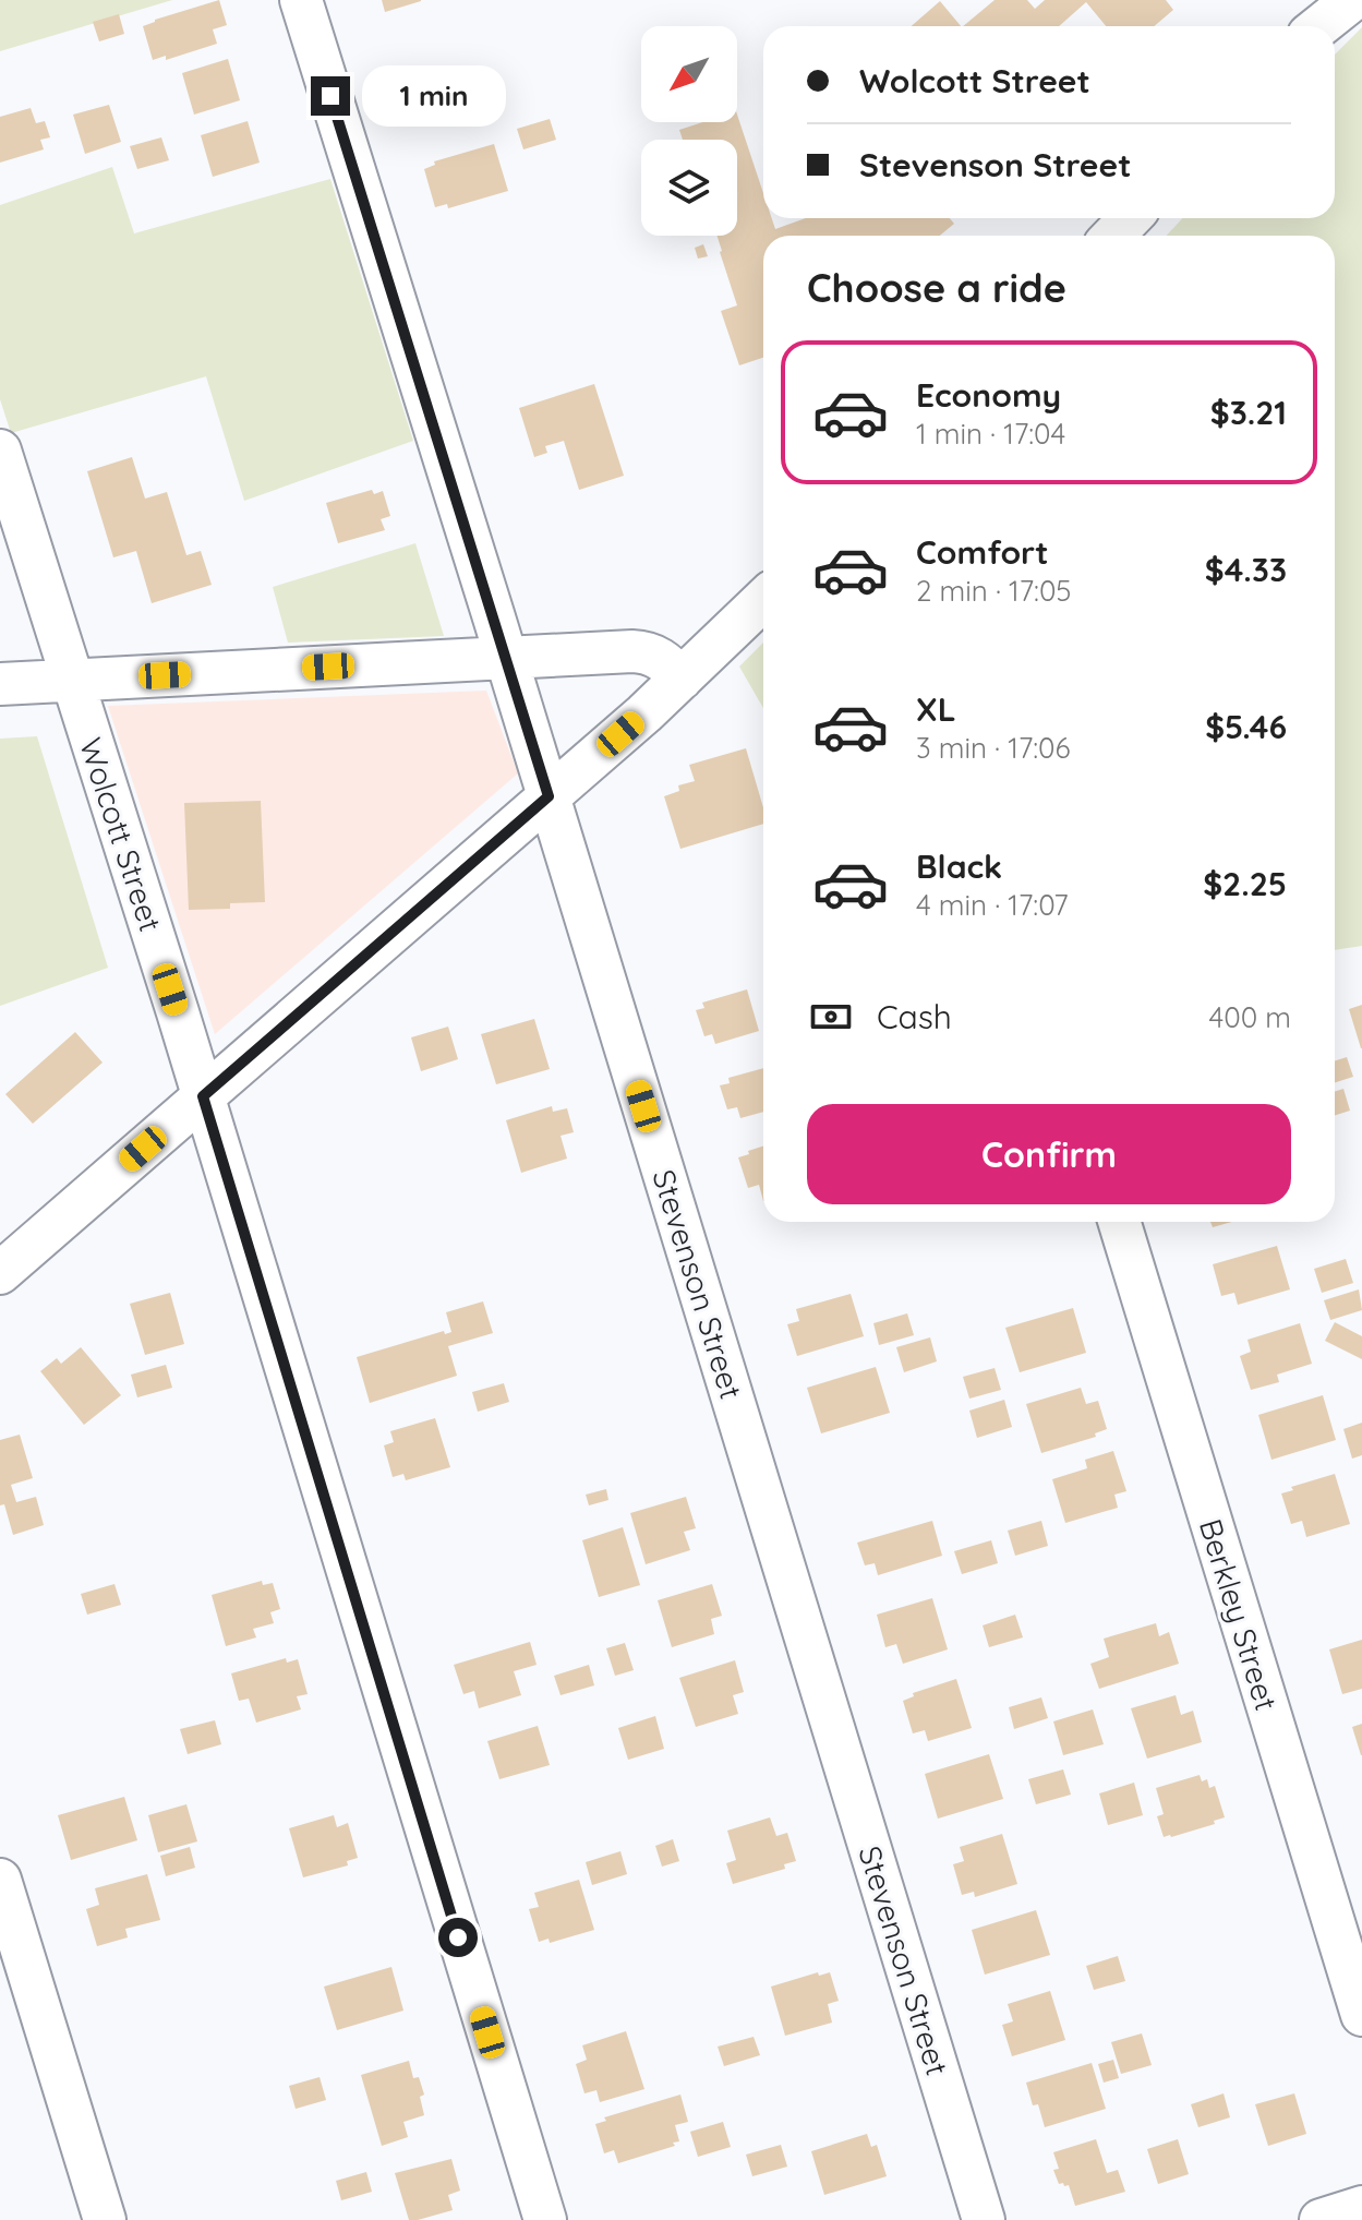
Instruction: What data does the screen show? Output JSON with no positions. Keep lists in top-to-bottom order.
{
  "streets": {
    "street": ["Wolcott Street", "Stevenson Street", "Berkley Street"]
  },
  "north": "bottom left",
  "page": {
    "banner": ["Wolcott Street", "Stevenson Street"],
    "bubble": "1 min",
    "heading": "Choose a ride",
    "list": [
      {
        "name": "Economy",
        "note": "1 min · 17:04",
        "value": "$3.21"
      },
      {
        "name": "Comfort",
        "note": "2 min · 17:05",
        "value": "$4.33"
      },
      {
        "name": "XL",
        "note": "3 min · 17:06",
        "value": "$5.46"
      },
      {
        "name": "Black",
        "note": "4 min · 17:07",
        "value": "$2.25"
      }
    ],
    "pay": ["Cash", "400 m"],
    "buttons": "Confirm"
  }
}
